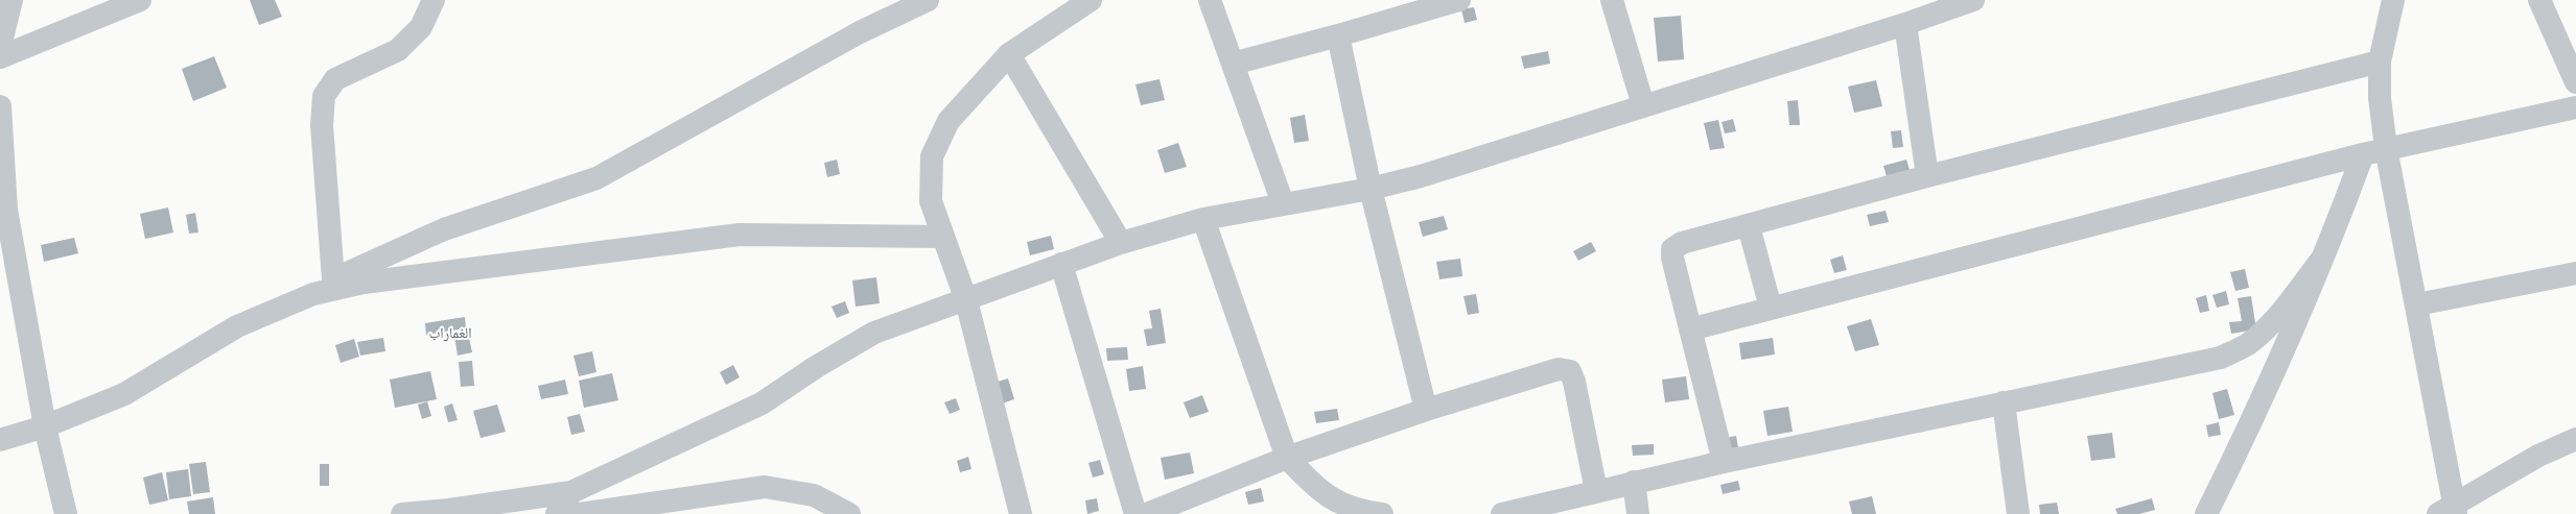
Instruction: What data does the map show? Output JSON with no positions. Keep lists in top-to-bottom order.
{
  "districts": ["الغماراب"]
}
